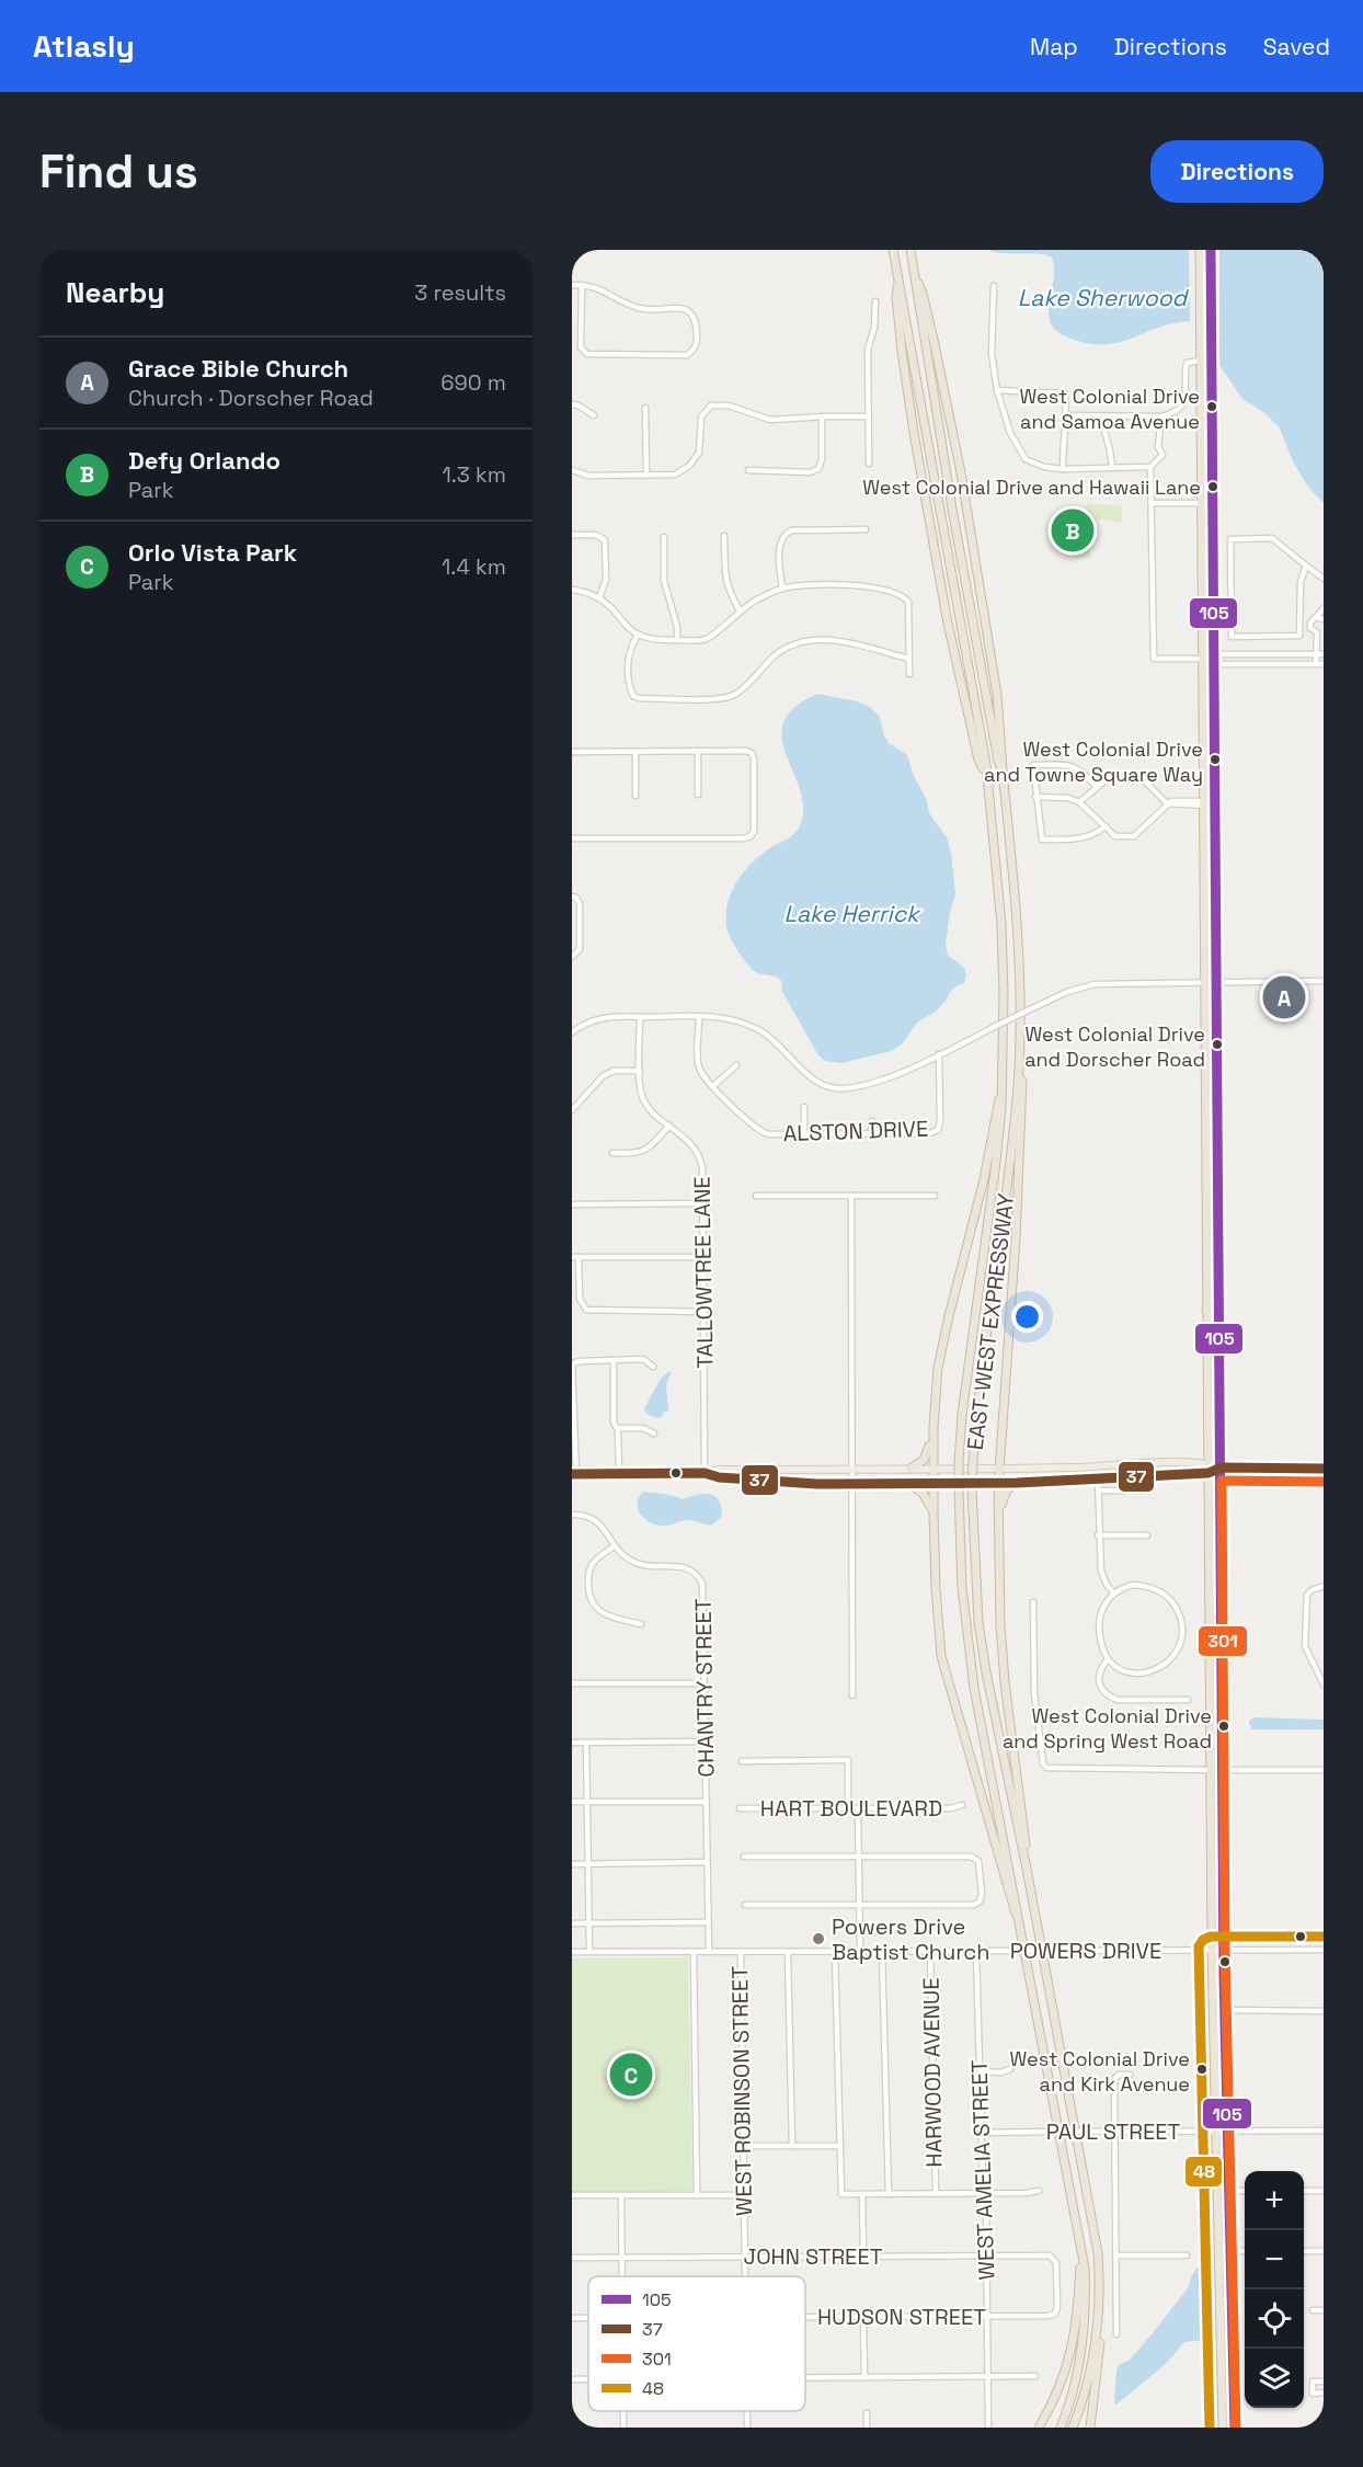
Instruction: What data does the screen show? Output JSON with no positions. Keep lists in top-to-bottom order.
{
  "streets": {
    "highway": ["EAST-WEST EXPRESSWAY"],
    "street": [
      "ALSTON DRIVE",
      "TALLOWTREE LANE",
      "CHANTRY STREET",
      "HART BOULEVARD",
      "POWERS DRIVE",
      "HARWOOD AVENUE",
      "WEST ROBINSON STREET",
      "PAUL STREET",
      "WEST AMELIA STREET",
      "JOHN STREET",
      "HUDSON STREET"
    ]
  },
  "crossings": [
    ["CHANTRY STREET", "POWERS DRIVE"],
    ["POWERS DRIVE", "HARWOOD AVENUE"],
    ["POWERS DRIVE", "WEST ROBINSON STREET"],
    ["POWERS DRIVE", "WEST AMELIA STREET"],
    ["WEST ROBINSON STREET", "JOHN STREET"],
    ["PAUL STREET", "WEST AMELIA STREET"],
    ["WEST AMELIA STREET", "JOHN STREET"],
    ["WEST AMELIA STREET", "HUDSON STREET"],
    ["JOHN STREET", "HUDSON STREET"]
  ],
  "water": ["Lake Sherwood", "Lake Herrick"],
  "places": [
    "West Colonial Drive and Samoa Avenue",
    "West Colonial Drive and Hawaii Lane",
    "West Colonial Drive and Towne Square Way",
    "West Colonial Drive and Dorscher Road",
    "West Colonial Drive and Spring West Road",
    "Powers Drive Baptist Church",
    "West Colonial Drive and Kirk Avenue"
  ],
  "lines": [
    "transit line 105",
    "transit line 37",
    "transit line 301",
    "transit line 48"
  ],
  "legend": [
    "105",
    "37",
    "301",
    "48"
  ],
  "page": {
    "header": "Atlasly",
    "nav": ["Map", "Directions", "Saved"],
    "buttons": "Directions",
    "title": "Find us",
    "heading": ["Nearby", "3 results"],
    "list": [
      {
        "mark": "A",
        "name": "Grace Bible Church",
        "note": "Church · Dorscher Road",
        "value": "690 m"
      },
      {
        "mark": "B",
        "name": "Defy Orlando",
        "note": "Park",
        "value": "1.3 km"
      },
      {
        "mark": "C",
        "name": "Orlo Vista Park",
        "note": "Park",
        "value": "1.4 km"
      }
    ],
    "pins": ["B", "A", "C"],
    "map_buttons": ["+", "−"]
  }
}
